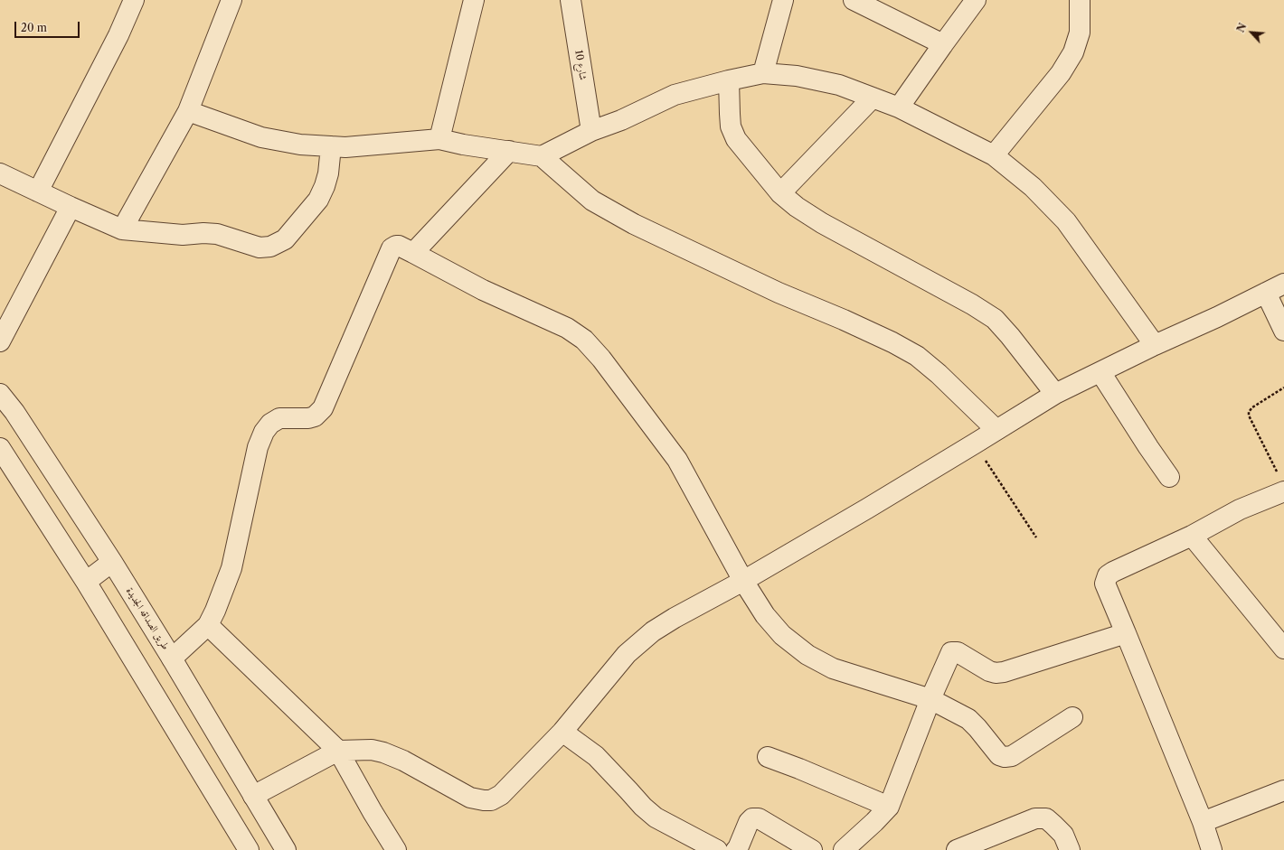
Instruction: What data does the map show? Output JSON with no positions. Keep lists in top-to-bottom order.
{
  "streets": {
    "street": ["شارع 10", "طريق الصداقه الجديدة"]
  },
  "scale_bar": "20 m",
  "north": "top left"
}
